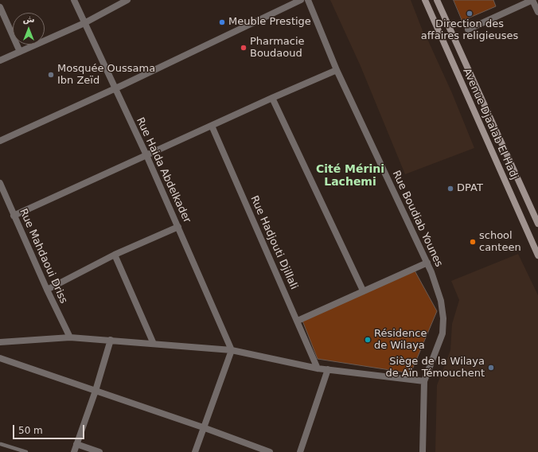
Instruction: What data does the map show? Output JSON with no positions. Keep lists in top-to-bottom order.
{
  "streets": {
    "main road": ["Avenue Djaalab El Hadj"],
    "street": [
      "Rue Haida Abdelkader",
      "Rue Boudiab Younes",
      "Rue Hadjouti Djillali",
      "Rue Mahdaoui Driss"
    ]
  },
  "districts": ["Cité Mérini Lachemi"],
  "places": [
    "Direction des affaires religieuses",
    "Meuble Prestige",
    "Pharmacie Boudaoud",
    "Mosquée Oussama Ibn Zeïd",
    "DPAT",
    "school canteen",
    "Résidence de Wilaya",
    "Siège de la Wilaya de Aïn Témouchent"
  ],
  "scale_bar": "50 m",
  "north": "top"
}
